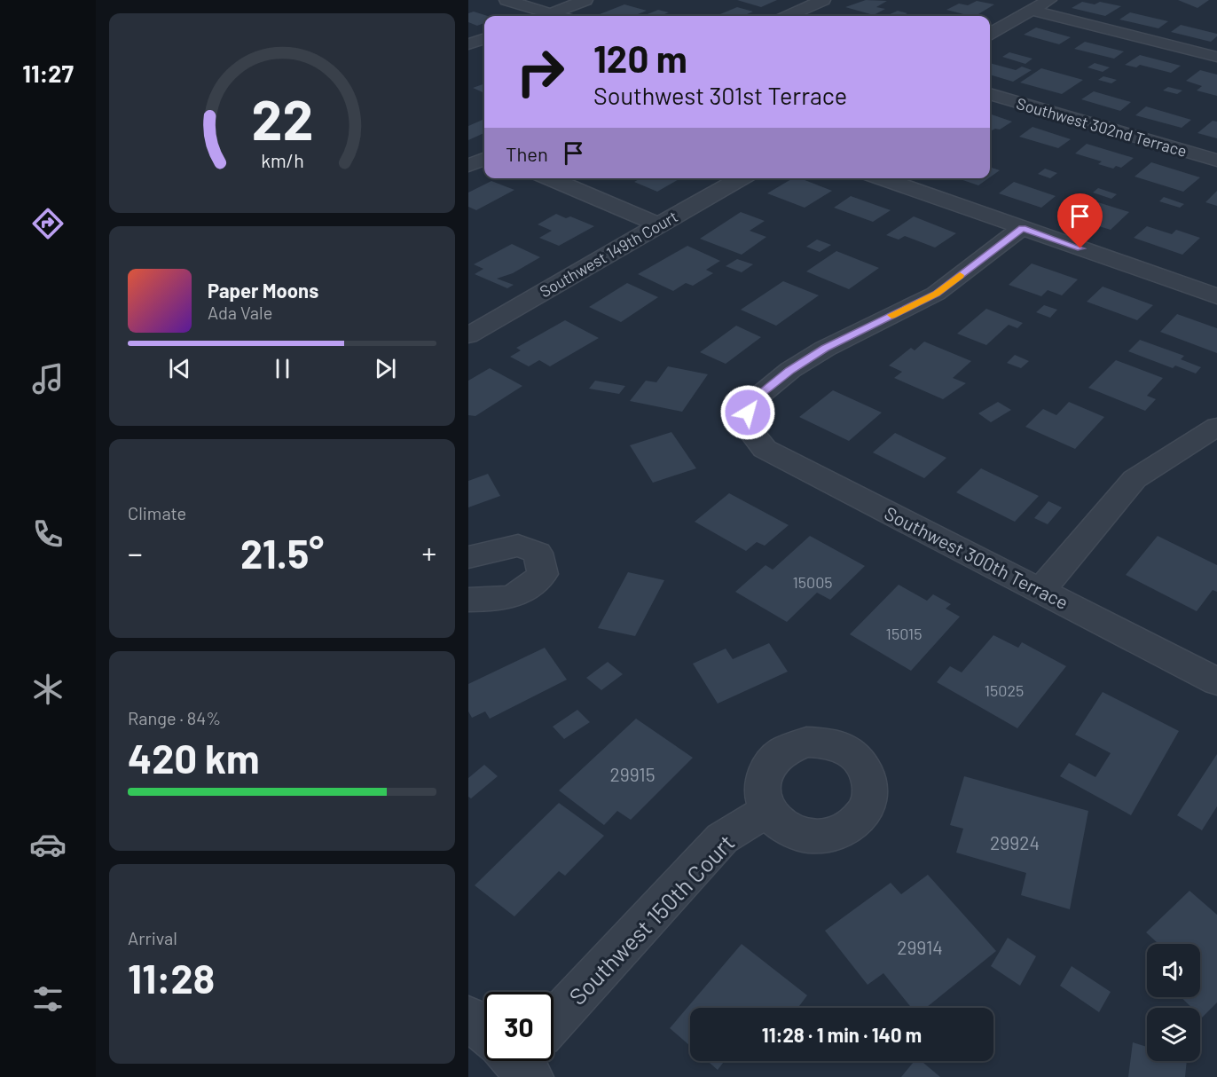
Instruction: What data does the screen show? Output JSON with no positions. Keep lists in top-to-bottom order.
{
  "streets": {
    "street": [
      "Southwest 302nd Terrace",
      "Southwest 149th Court",
      "Southwest 300th Terrace",
      "Southwest 150th Court"
    ]
  },
  "house_numbers": [
    "15005",
    "15015",
    "15025",
    "29915",
    "29924",
    "29914"
  ],
  "page": {
    "tabs": "11:27",
    "turn": ["120 m", "Southwest 301st Terrace"],
    "then": "Then",
    "song": ["Paper Moons", "Ada Vale"],
    "tile": [
      "Climate",
      ["Range · 84%", "420 km"],
      ["Arrival", "11:28"]
    ],
    "heat": ["−", "21.5°", "+"],
    "limit": "30",
    "trip": "11:28 · 1 min · 140 m",
    "gauge": ["22", "km/h"]
  }
}
